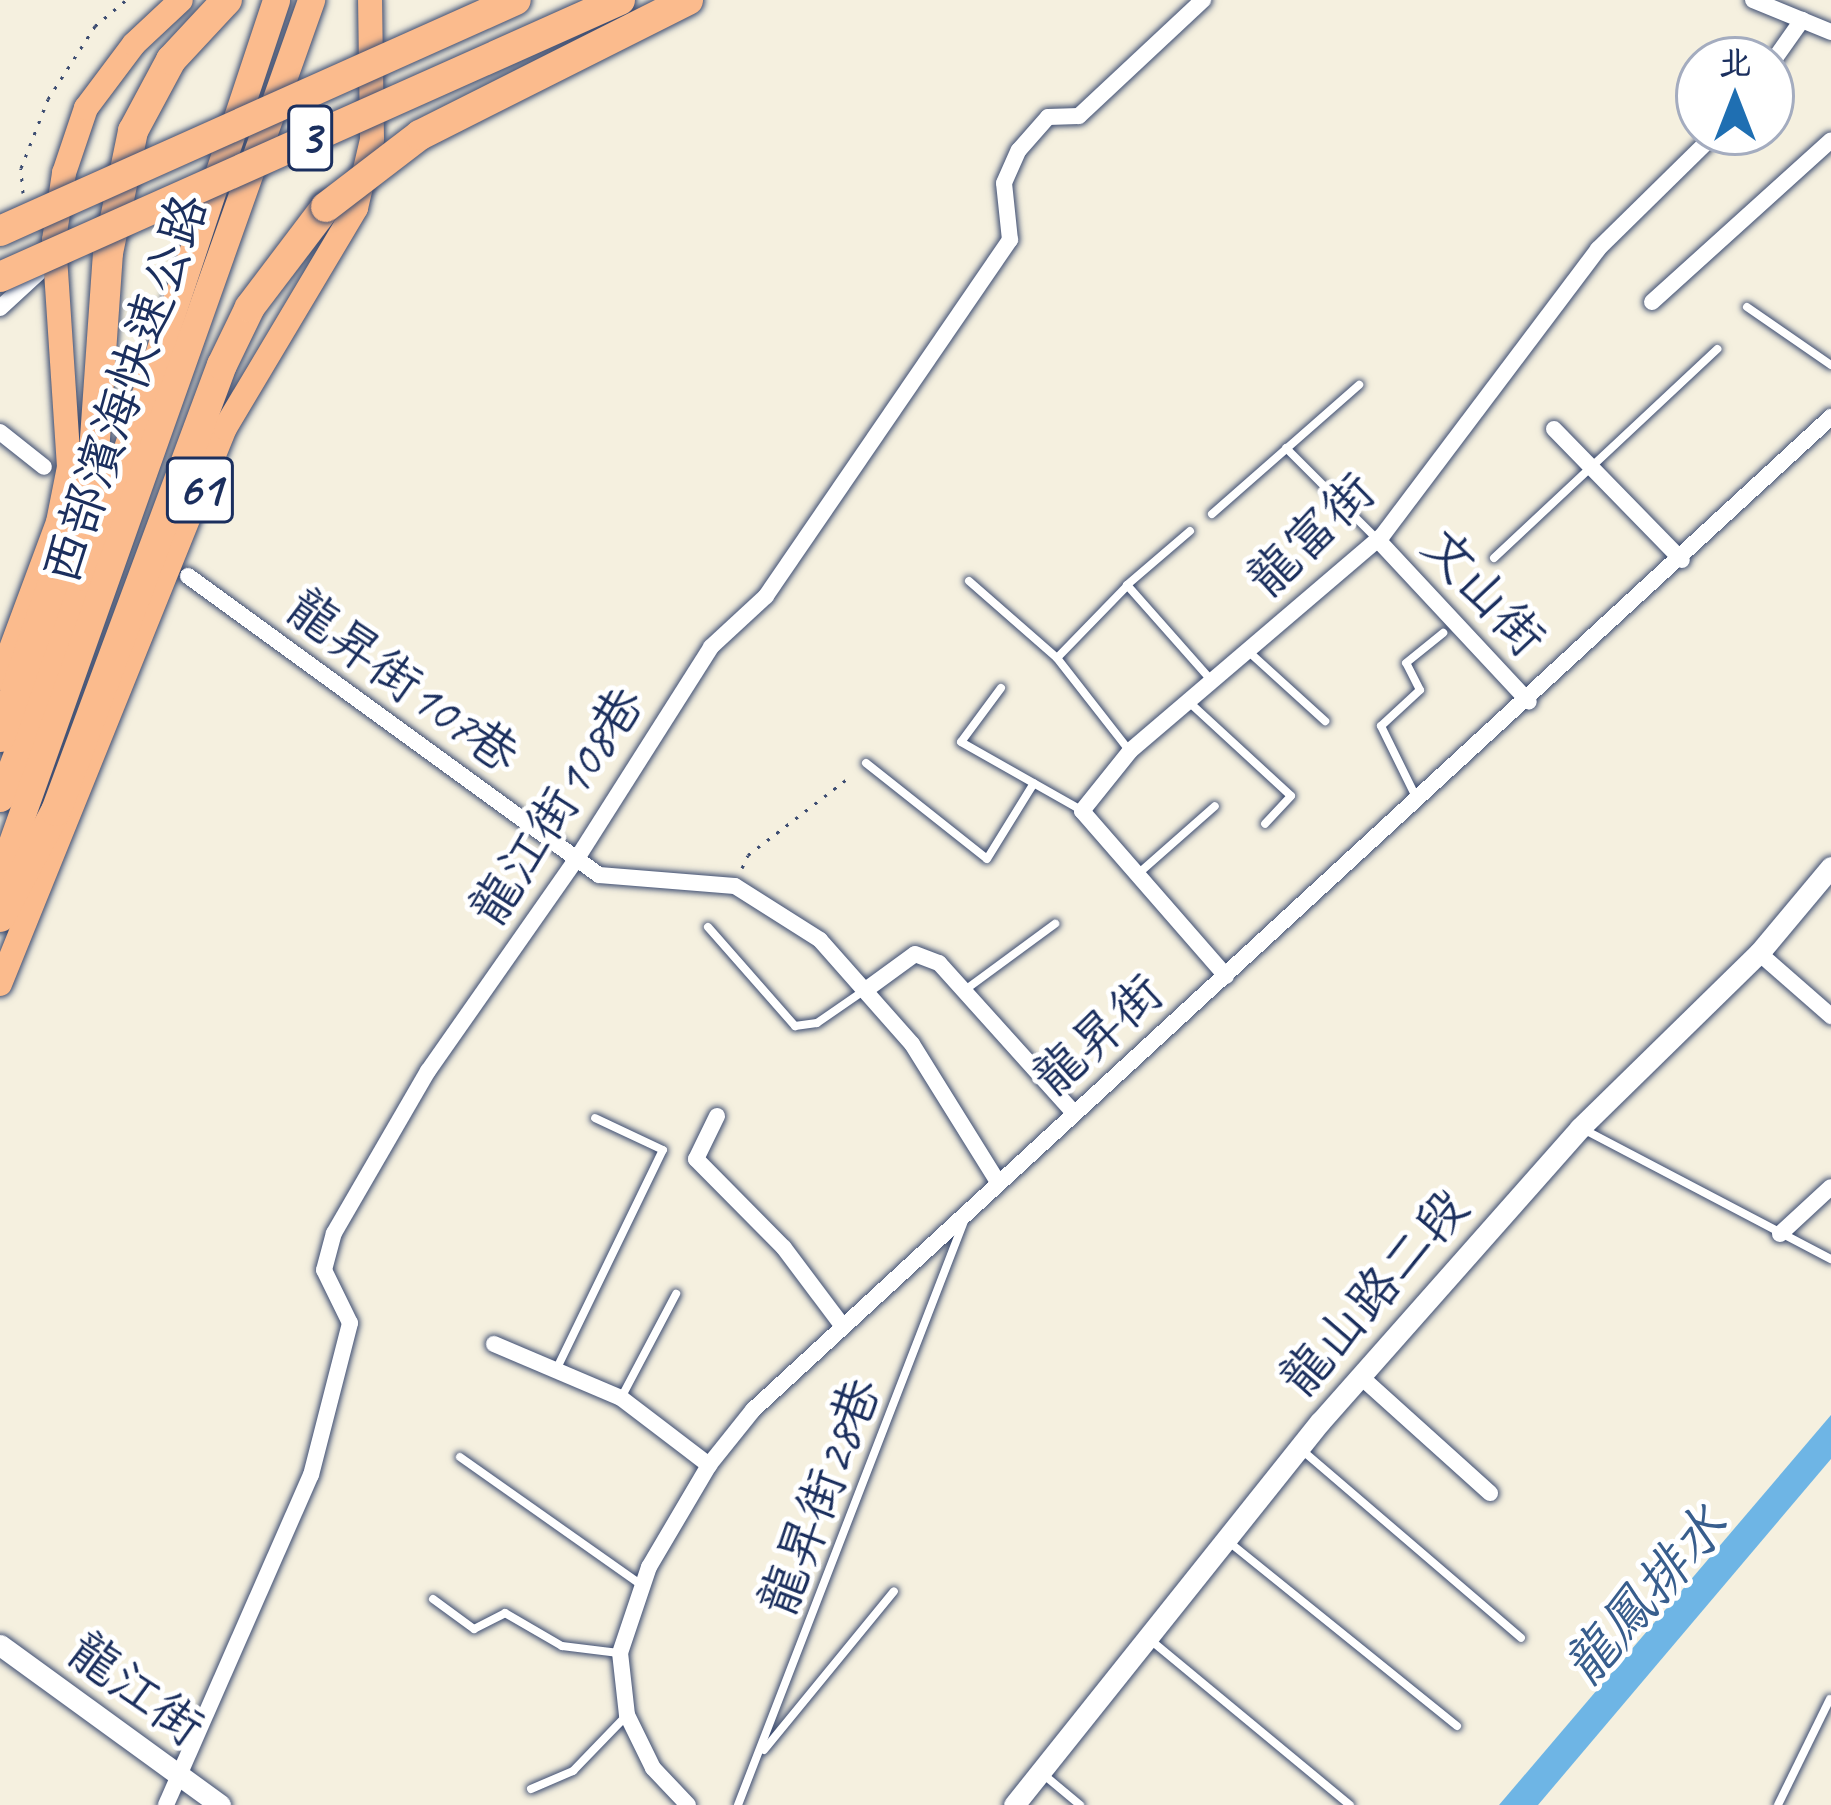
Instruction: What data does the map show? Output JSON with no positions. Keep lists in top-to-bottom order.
{
  "streets": {
    "highway": ["3", "西部濱海快速公路", "61"],
    "street": [
      "龍富街",
      "文山街",
      "龍昇街107巷",
      "龍江街108巷",
      "龍昇街",
      "龍山路二段",
      "龍江街"
    ],
    "lane": ["龍昇街28巷"]
  },
  "crossings": [
    ["龍富街", "文山街"],
    ["文山街", "龍昇街"],
    ["龍昇街107巷", "龍江街108巷"],
    ["龍昇街107巷", "龍昇街"],
    ["龍江街108巷", "龍江街"],
    ["龍昇街", "龍昇街28巷"]
  ],
  "water": ["龍鳳排水"],
  "north": "top"
}
